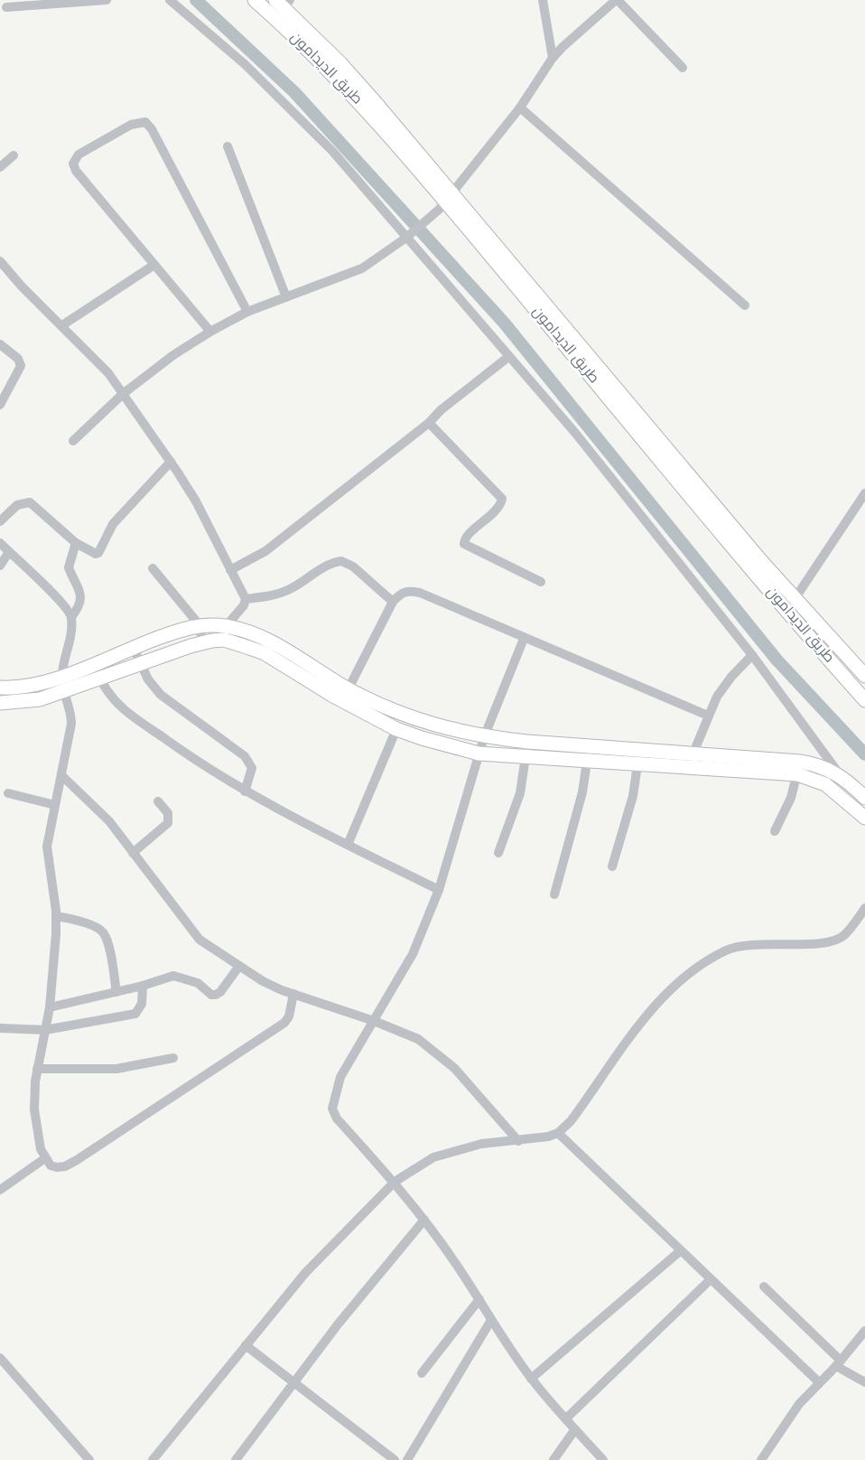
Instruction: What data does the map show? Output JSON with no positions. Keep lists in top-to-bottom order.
{
  "streets": {
    "street": ["طريق الديدامون"]
  }
}
